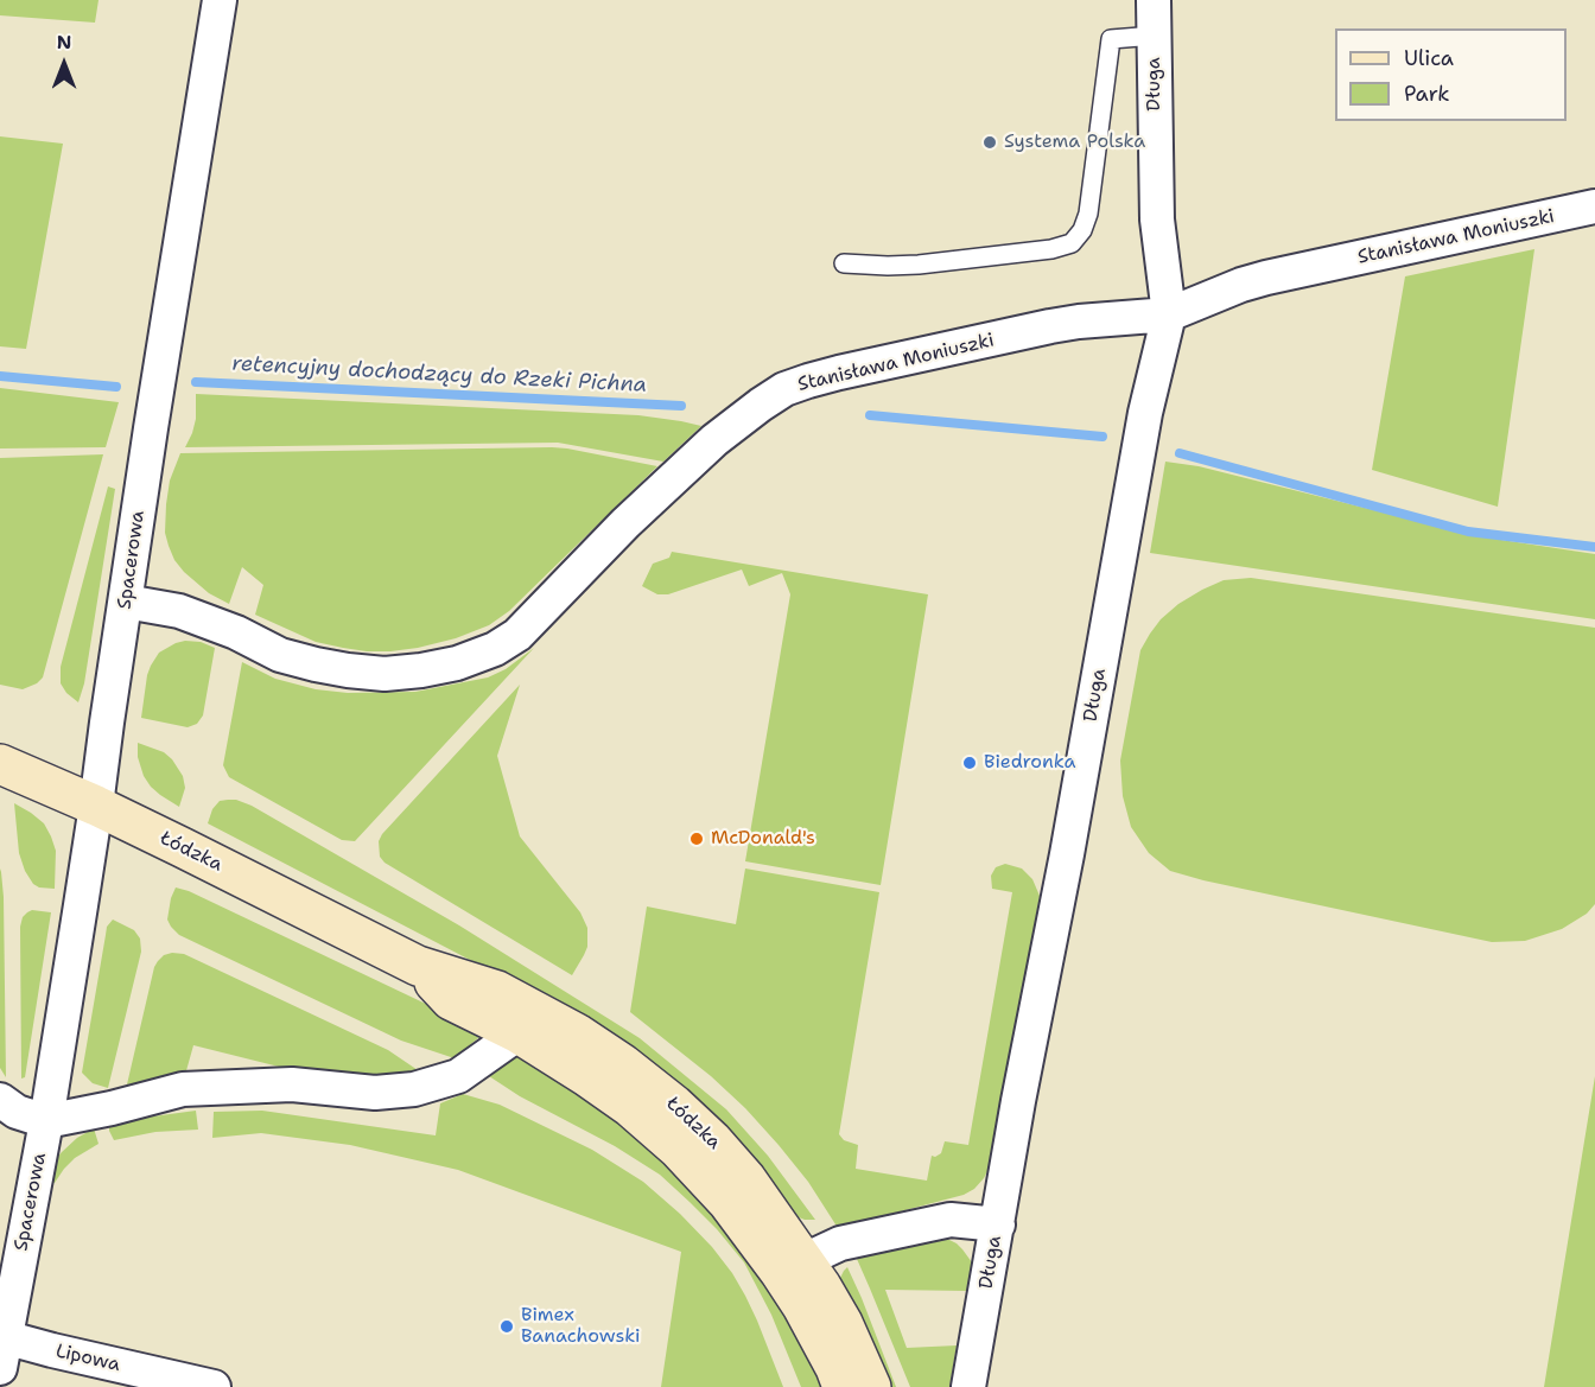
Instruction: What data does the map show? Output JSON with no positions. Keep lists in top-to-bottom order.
{
  "streets": {
    "main road": ["Łódzka"],
    "street": [
      "Długa",
      "Stanisława Moniuszki",
      "Spacerowa",
      "Lipowa"
    ]
  },
  "crossings": [
    ["Długa", "Stanisława Moniuszki"],
    ["Stanisława Moniuszki", "Spacerowa"],
    ["Spacerowa", "Łódzka"],
    ["Spacerowa", "Lipowa"]
  ],
  "water": ["retencyjny dochodzący do Rzeki Pichna"],
  "places": [
    "Systema Polska",
    "Biedronka",
    "McDonald's",
    "Bimex Banachowski"
  ],
  "legend": ["Ulica", "Park"],
  "north": "top"
}
